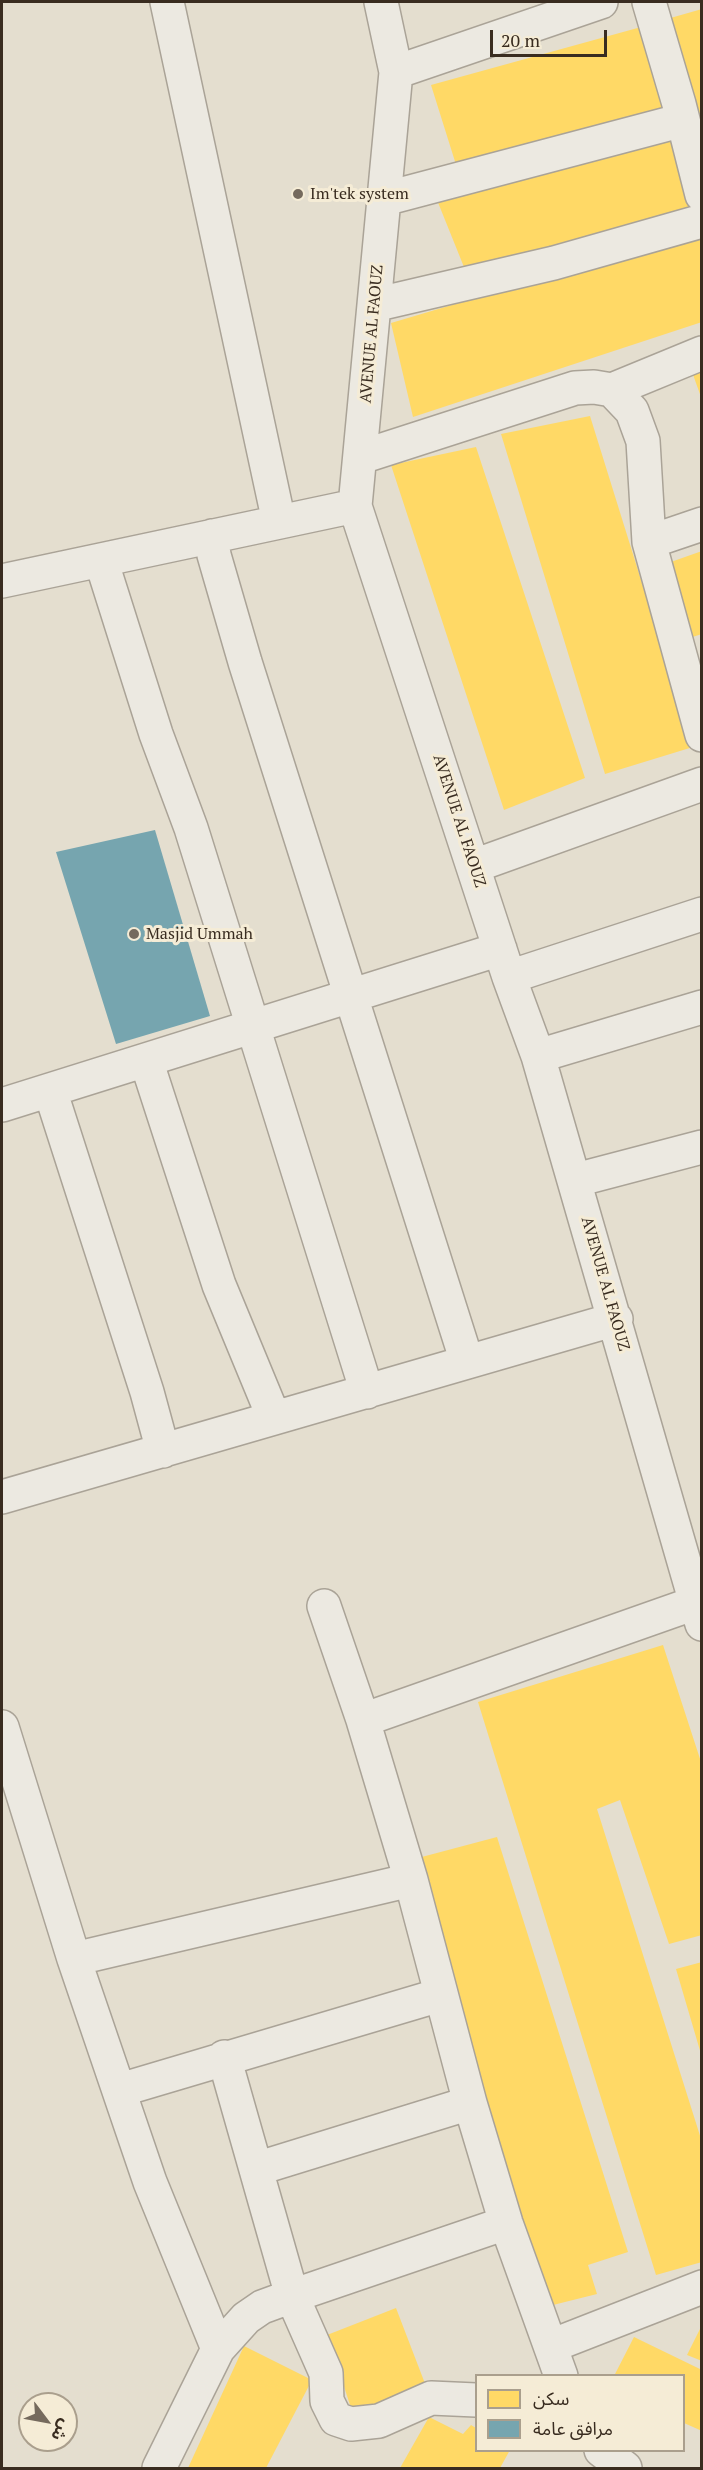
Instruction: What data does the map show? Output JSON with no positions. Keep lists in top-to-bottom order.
{
  "streets": {
    "street": ["AVENUE AL FAOUZ"]
  },
  "places": ["Im'tek system", "Masjid Ummah"],
  "legend": ["سكن", "مرافق عامة"],
  "scale_bar": "20 m",
  "north": "bottom right"
}
